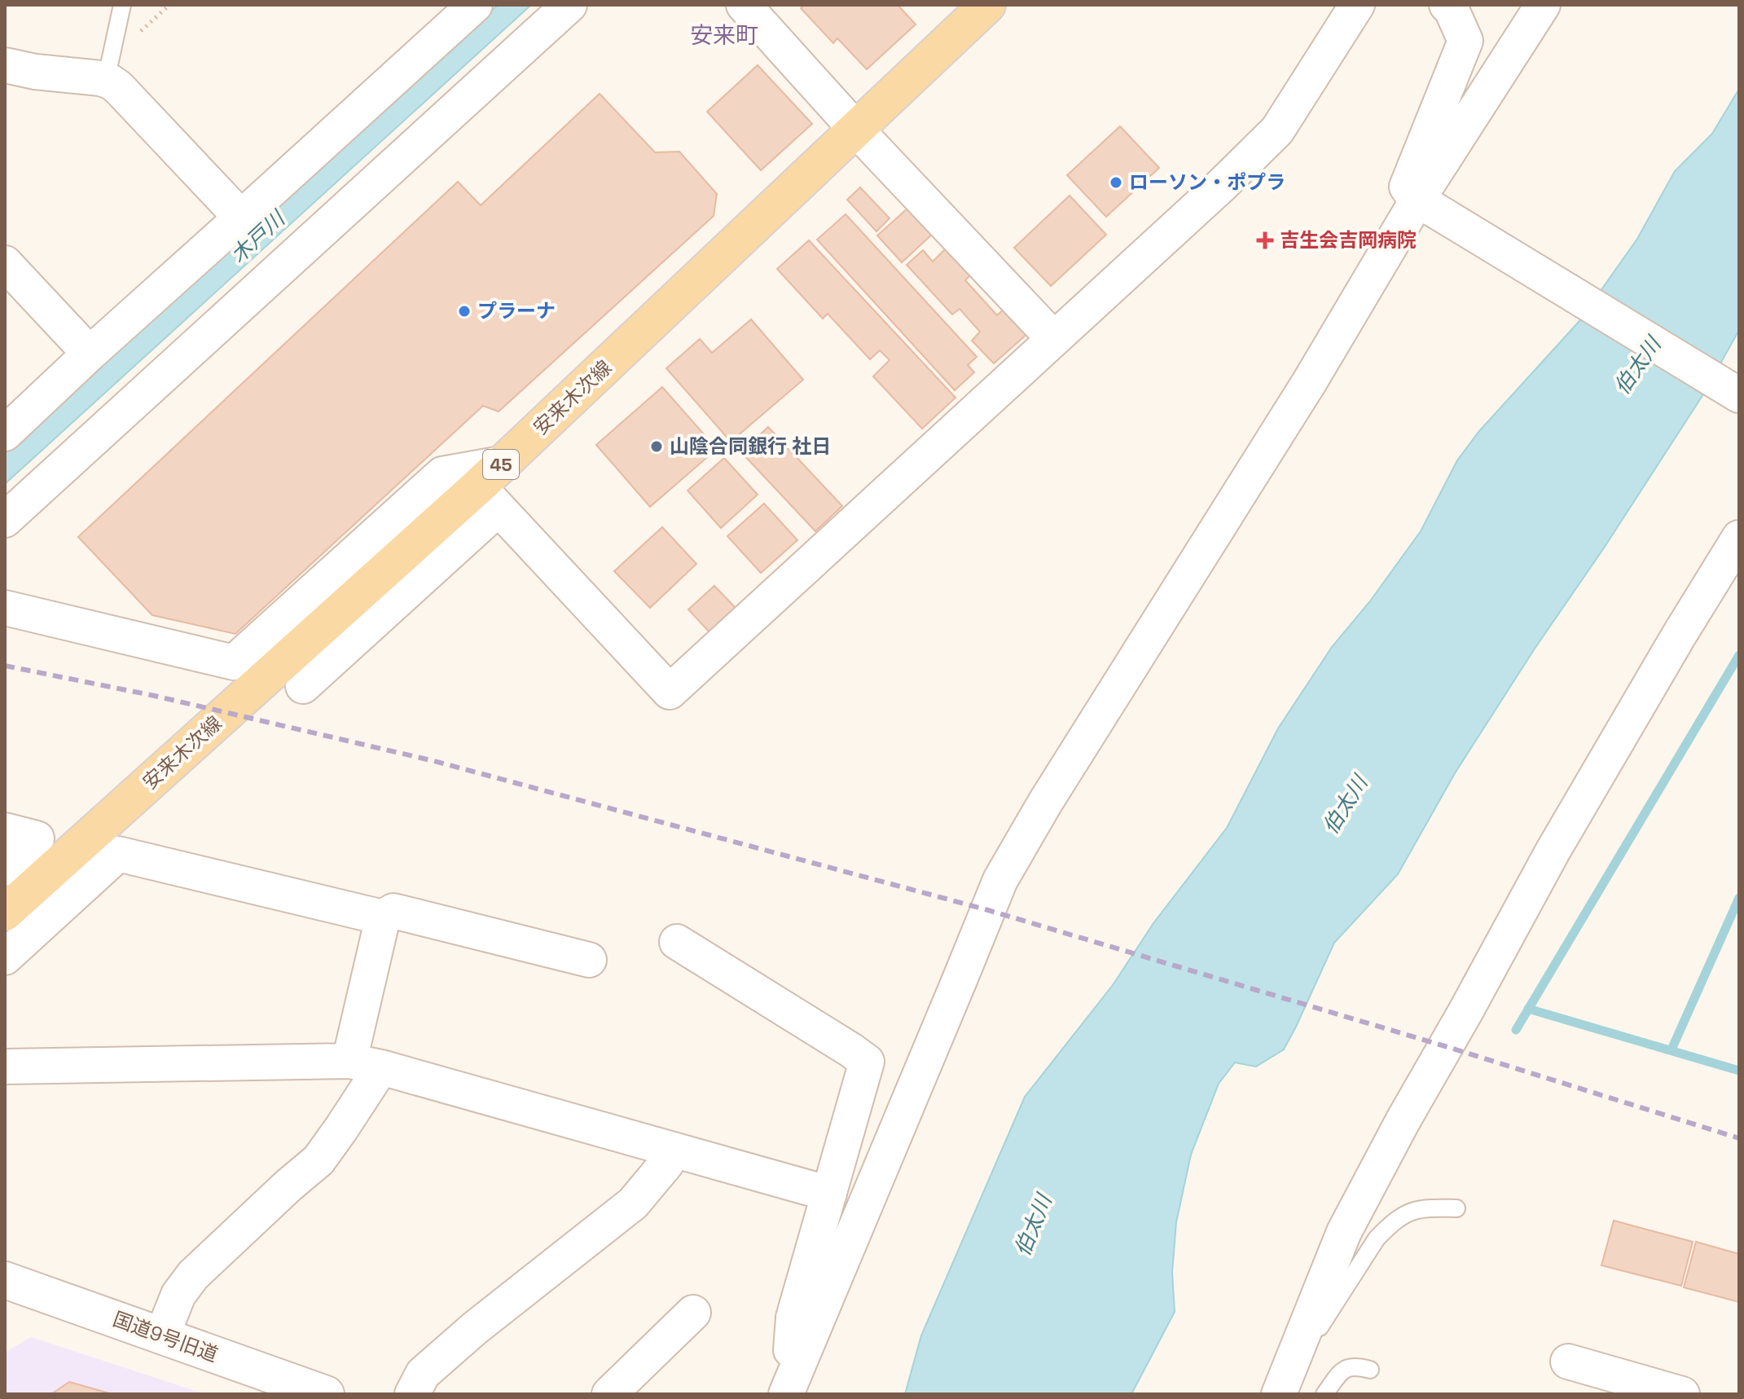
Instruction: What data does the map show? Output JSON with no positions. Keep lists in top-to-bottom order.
{
  "streets": {
    "main road": ["安来木次線", "45"],
    "street": ["国道9号旧道"]
  },
  "districts": ["安来町"],
  "water": ["木戸川", "伯太川"],
  "places": {
    "other": ["ローソン・ポプラ", "プラーナ", "山陰合同銀行 社日"],
    "health": ["吉生会吉岡病院"]
  }
}
